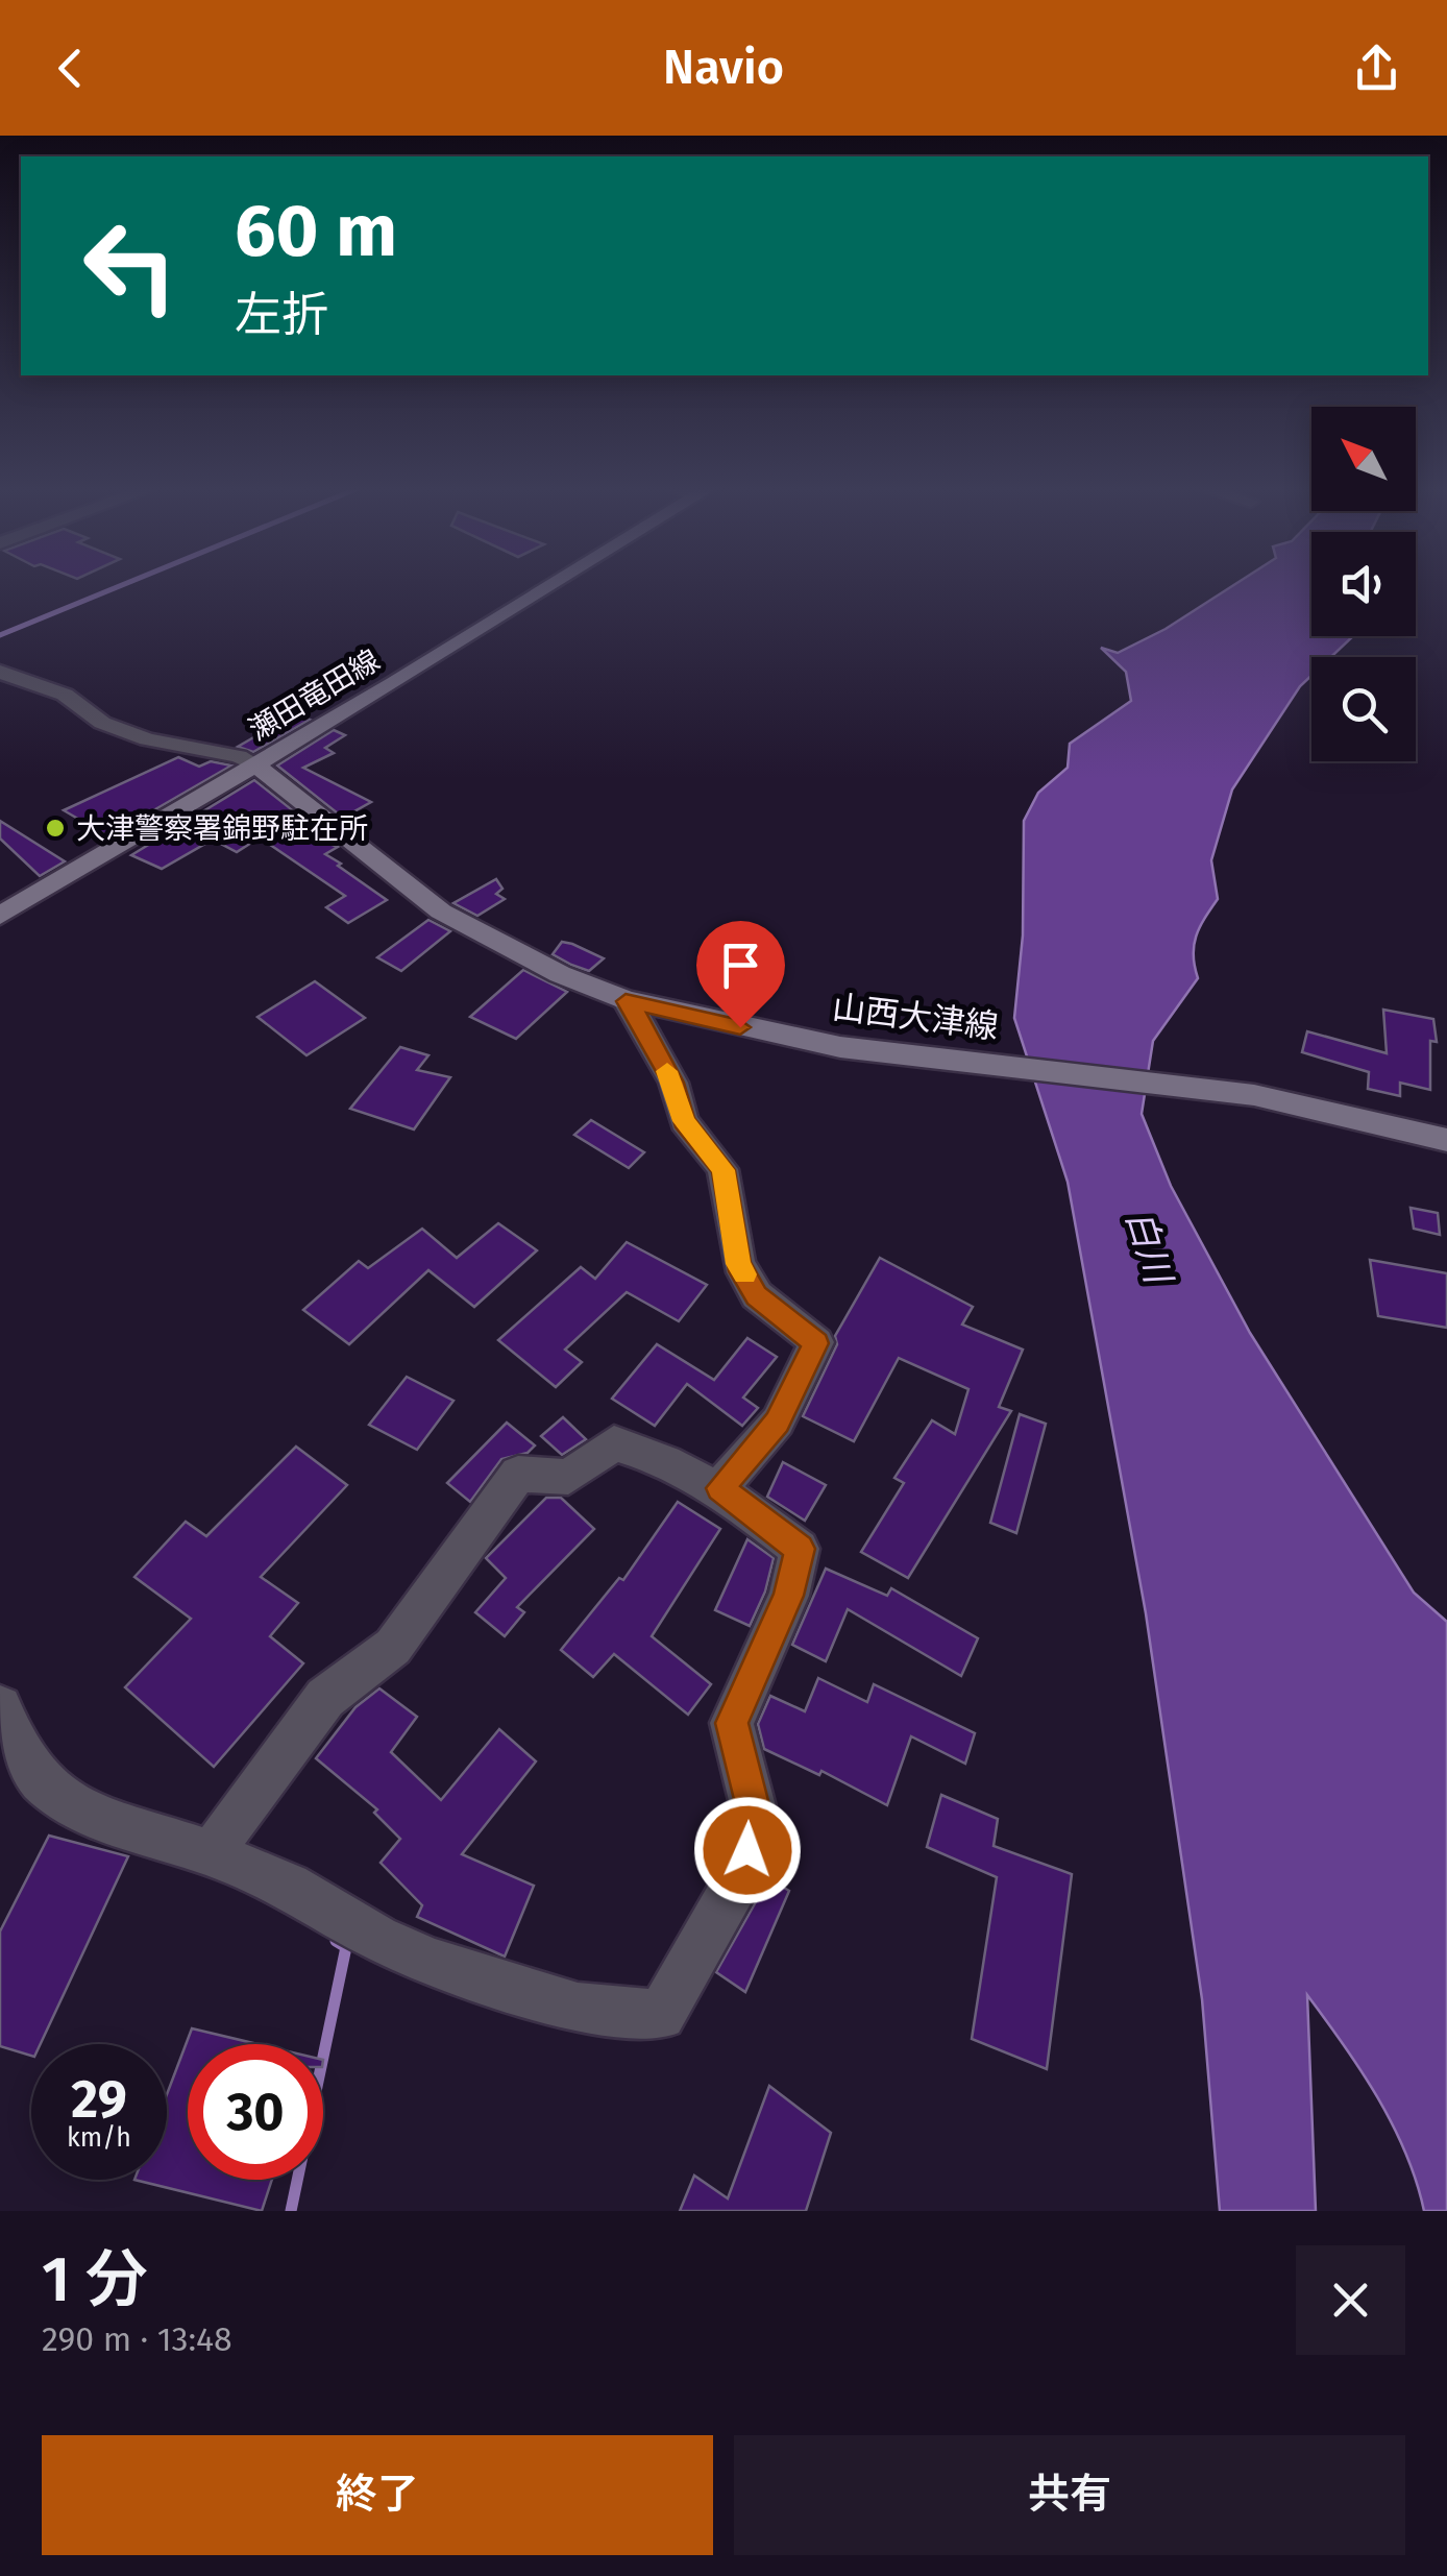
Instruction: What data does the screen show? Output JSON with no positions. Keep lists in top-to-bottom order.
{
  "streets": {
    "main road": ["瀬田竜田線", "山西大津線"]
  },
  "crossings": [
    ["瀬田竜田線", "山西大津線"]
  ],
  "water": ["白川"],
  "places": ["大津警察署錦野駐在所"],
  "north": "top left",
  "page": {
    "header": "Navio",
    "turn": ["60 m", "左折"],
    "speed": "29 km/h",
    "limit": "30",
    "heading": ["1 分", "290 m · 13:48"],
    "buttons": ["終了", "共有"]
  }
}
